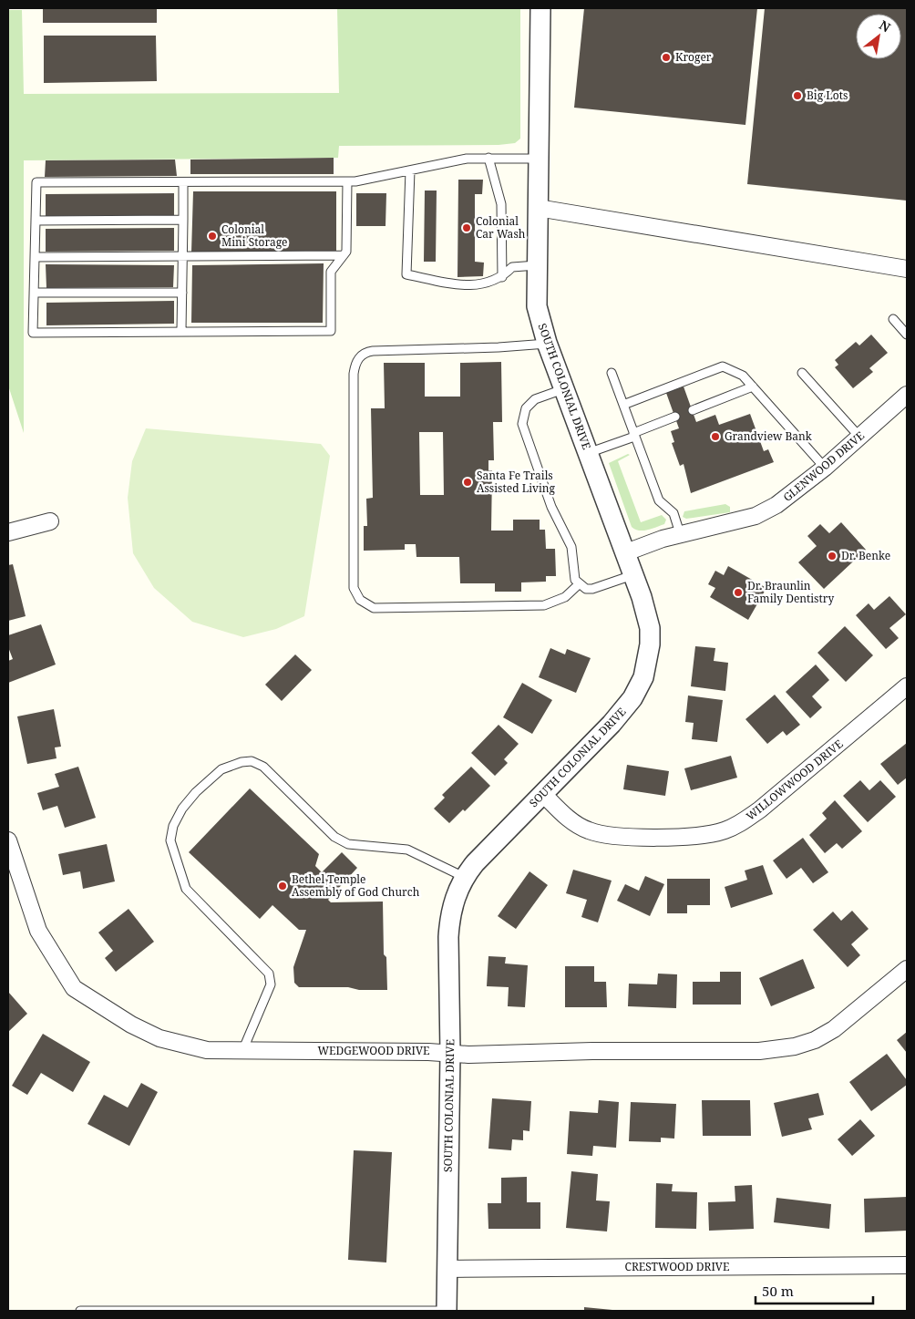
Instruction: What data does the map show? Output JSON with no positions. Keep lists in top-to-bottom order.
{
  "streets": {
    "street": [
      "SOUTH COLONIAL DRIVE",
      "GLENWOOD DRIVE",
      "WILLOWWOOD DRIVE",
      "WEDGEWOOD DRIVE",
      "CRESTWOOD DRIVE"
    ]
  },
  "crossings": [
    ["SOUTH COLONIAL DRIVE", "GLENWOOD DRIVE"],
    ["SOUTH COLONIAL DRIVE", "WILLOWWOOD DRIVE"],
    ["SOUTH COLONIAL DRIVE", "WEDGEWOOD DRIVE"],
    ["SOUTH COLONIAL DRIVE", "CRESTWOOD DRIVE"]
  ],
  "places": [
    "Kroger",
    "Big Lots",
    "Colonial Car Wash",
    "Colonial Mini Storage",
    "Grandview Bank",
    "Santa Fe Trails Assisted Living",
    "Dr. Benke",
    "Dr. Braunlin Family Dentistry",
    "Bethel Temple Assembly of God Church"
  ],
  "scale_bar": "50 m",
  "north": "top right"
}
